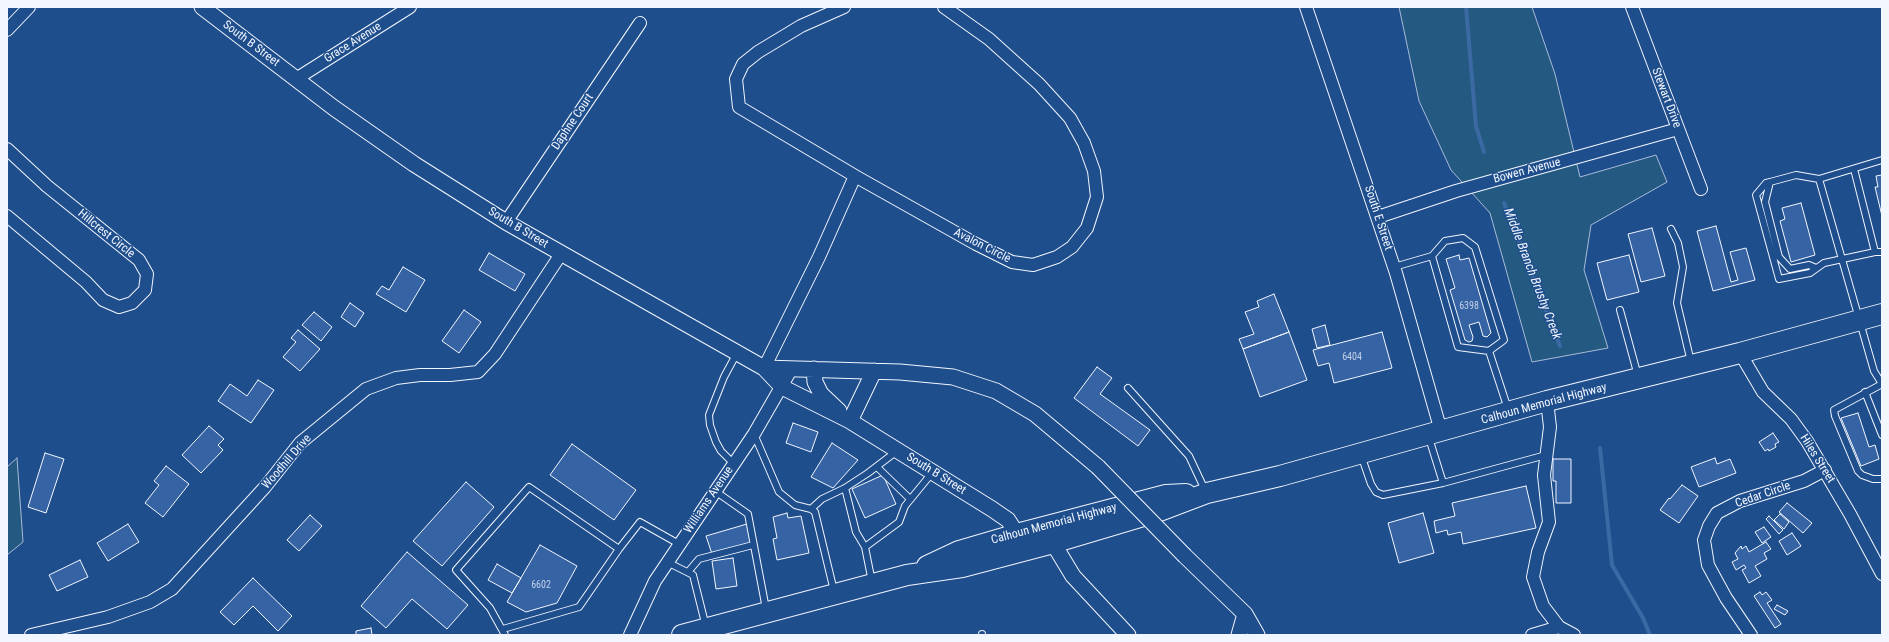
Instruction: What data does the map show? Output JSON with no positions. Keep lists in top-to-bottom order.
{
  "streets": {
    "highway": ["Calhoun Memorial Highway"],
    "street": [
      "Grace Avenue",
      "South B Street",
      "Stewart Drive",
      "Daphne Court",
      "Bowen Avenue",
      "South E Street",
      "Hillcrest Circle",
      "Avalon Circle",
      "Hiles Street",
      "Woodhill Drive",
      "Cedar Circle",
      "Williams Avenue"
    ]
  },
  "crossings": [
    ["Grace Avenue", "South B Street"],
    ["South B Street", "Daphne Court"],
    ["South B Street", "Calhoun Memorial Highway"],
    ["South B Street", "Woodhill Drive"],
    ["South B Street", "Williams Avenue"],
    ["Stewart Drive", "Bowen Avenue"],
    ["Bowen Avenue", "South E Street"],
    ["South E Street", "Calhoun Memorial Highway"],
    ["Calhoun Memorial Highway", "Hiles Street"],
    ["Hiles Street", "Cedar Circle"]
  ],
  "water": ["Middle Branch Brushy Creek"],
  "house_numbers": ["6398", "6404", "6602"]
}
